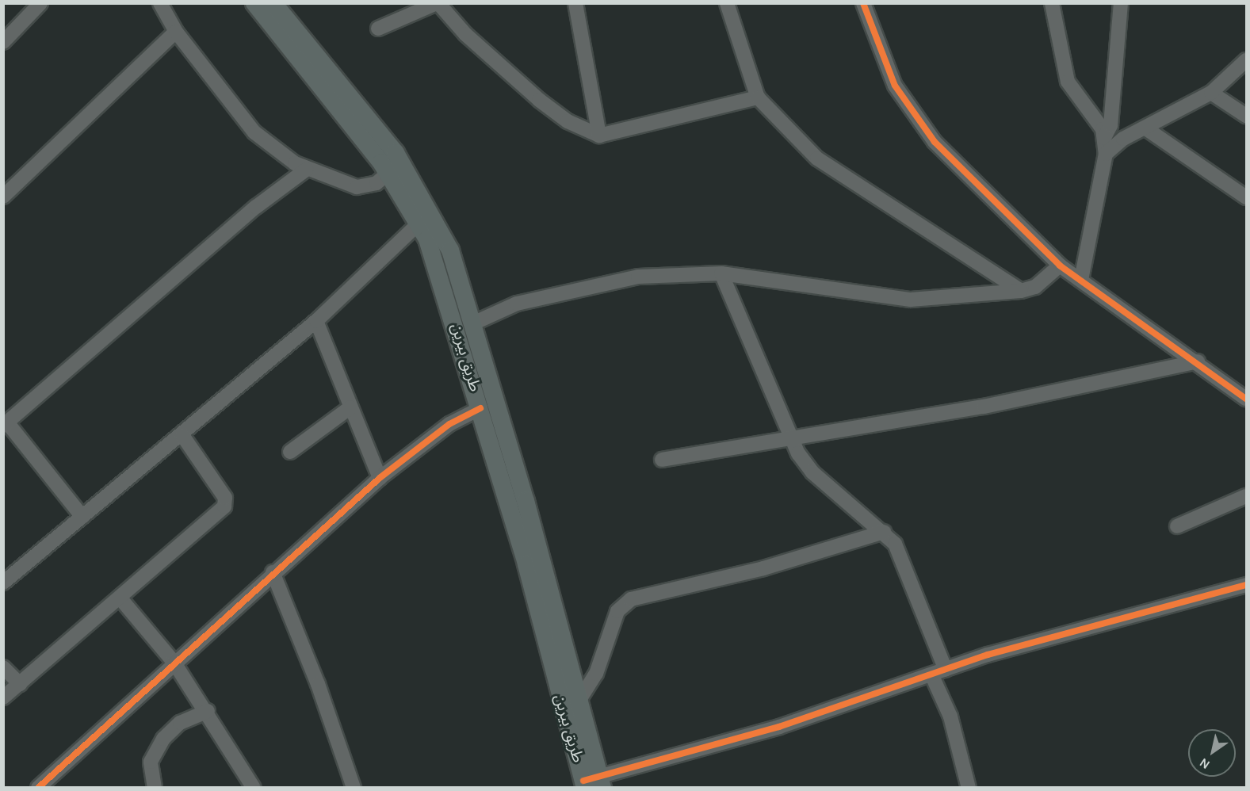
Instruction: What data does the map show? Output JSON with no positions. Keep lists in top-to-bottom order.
{
  "streets": {
    "main road": ["طريق بيرين"]
  },
  "north": "bottom left"
}
